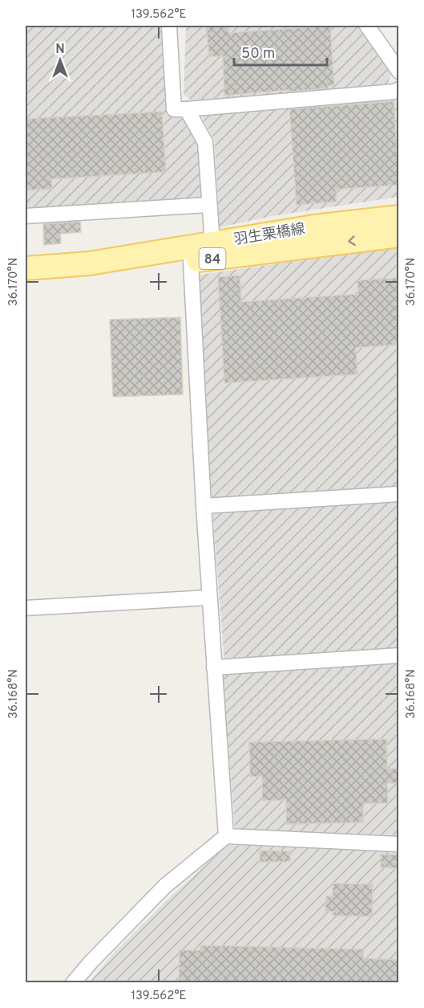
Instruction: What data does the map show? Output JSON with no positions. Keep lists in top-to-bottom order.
{
  "streets": {
    "main road": ["羽生栗橋線", "84"]
  },
  "scale_bar": "50 m",
  "north": "top",
  "coordinates": ["139.562°E", "36.170°N", "36.168°N"]
}
